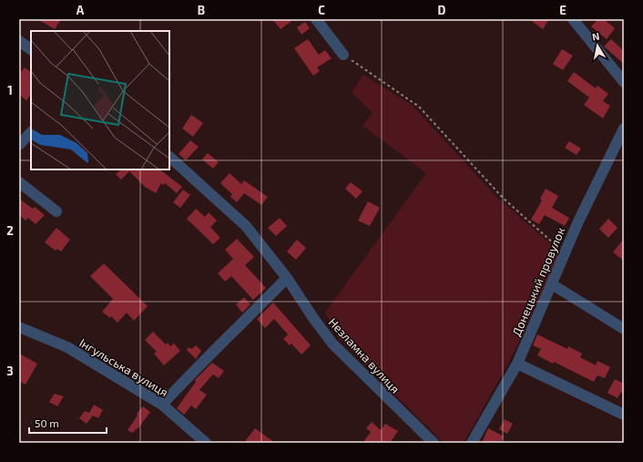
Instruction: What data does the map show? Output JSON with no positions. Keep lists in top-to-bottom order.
{
  "streets": {
    "street": ["Донецький провулок", "Незламна вулиця", "Інгульська вулиця"]
  },
  "scale_bar": "50 m",
  "north": "top",
  "grid": {
    "columns": [
      "A",
      "B",
      "C",
      "D",
      "E"
    ],
    "rows": ["1", "2", "3"]
  }
}
